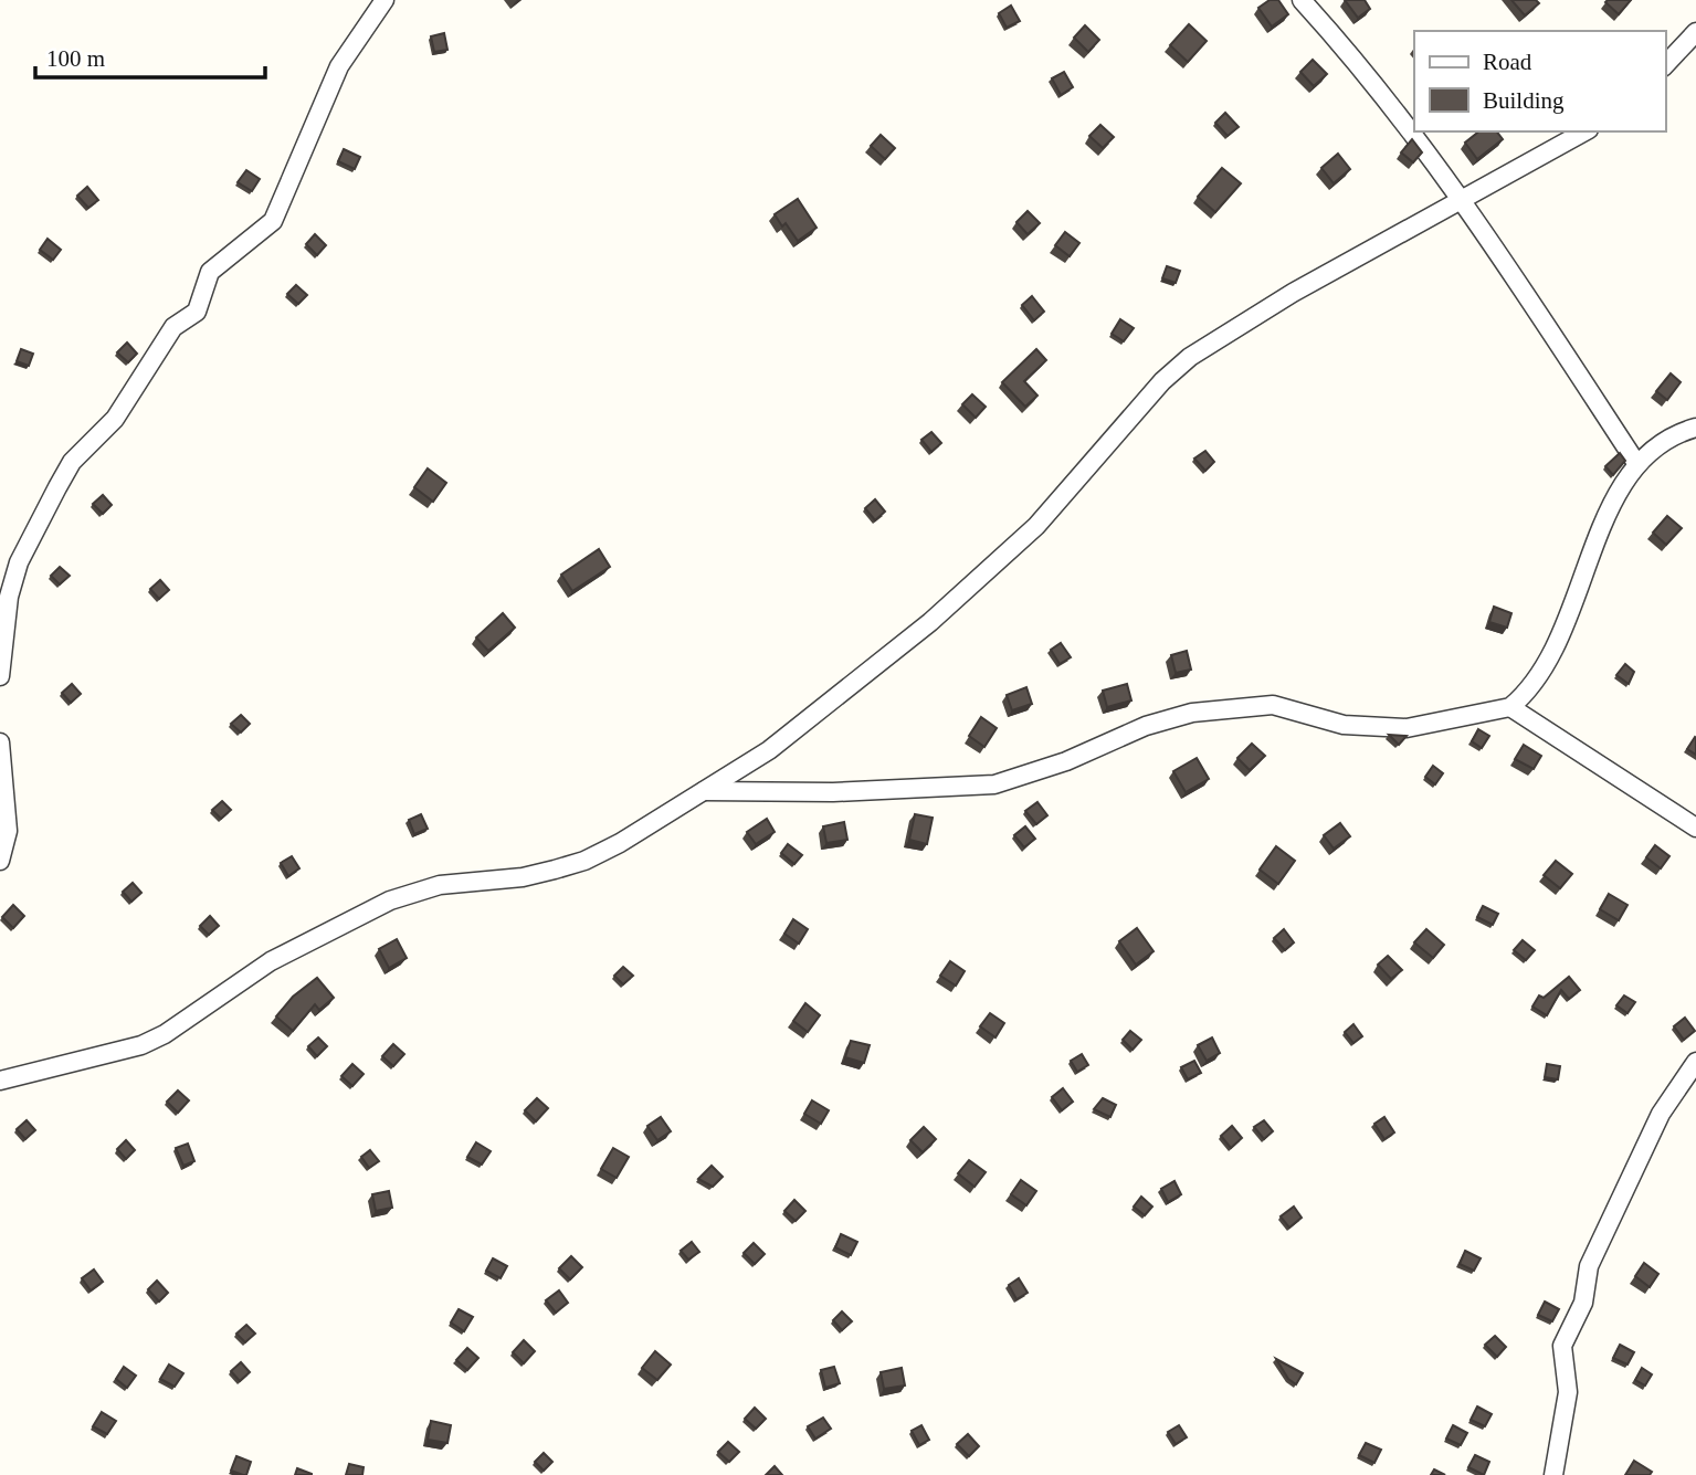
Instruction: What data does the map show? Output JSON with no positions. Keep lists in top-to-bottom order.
{
  "legend": ["Road", "Building"],
  "scale_bar": "100 m"
}
